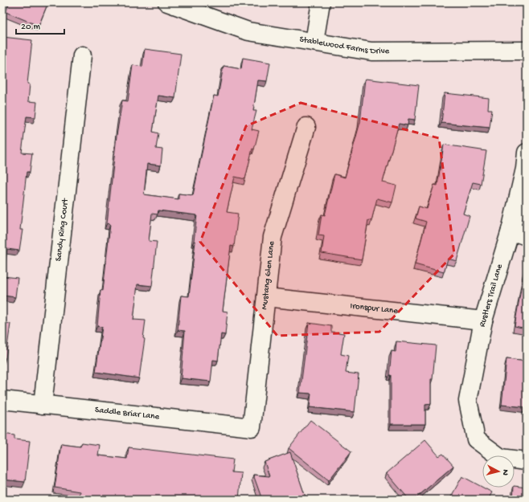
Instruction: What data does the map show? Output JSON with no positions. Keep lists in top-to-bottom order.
{
  "streets": {
    "street": [
      "Stablewood Farms Drive",
      "Sandy Ring Court",
      "Mustang Glen Lane",
      "Rustlers Trail Lane",
      "Ironspur Lane",
      "Saddle Briar Lane"
    ]
  },
  "crossings": [
    ["Sandy Ring Court", "Saddle Briar Lane"],
    ["Mustang Glen Lane", "Ironspur Lane"],
    ["Mustang Glen Lane", "Saddle Briar Lane"],
    ["Rustlers Trail Lane", "Ironspur Lane"]
  ],
  "scale_bar": "20 m",
  "north": "right"
}
